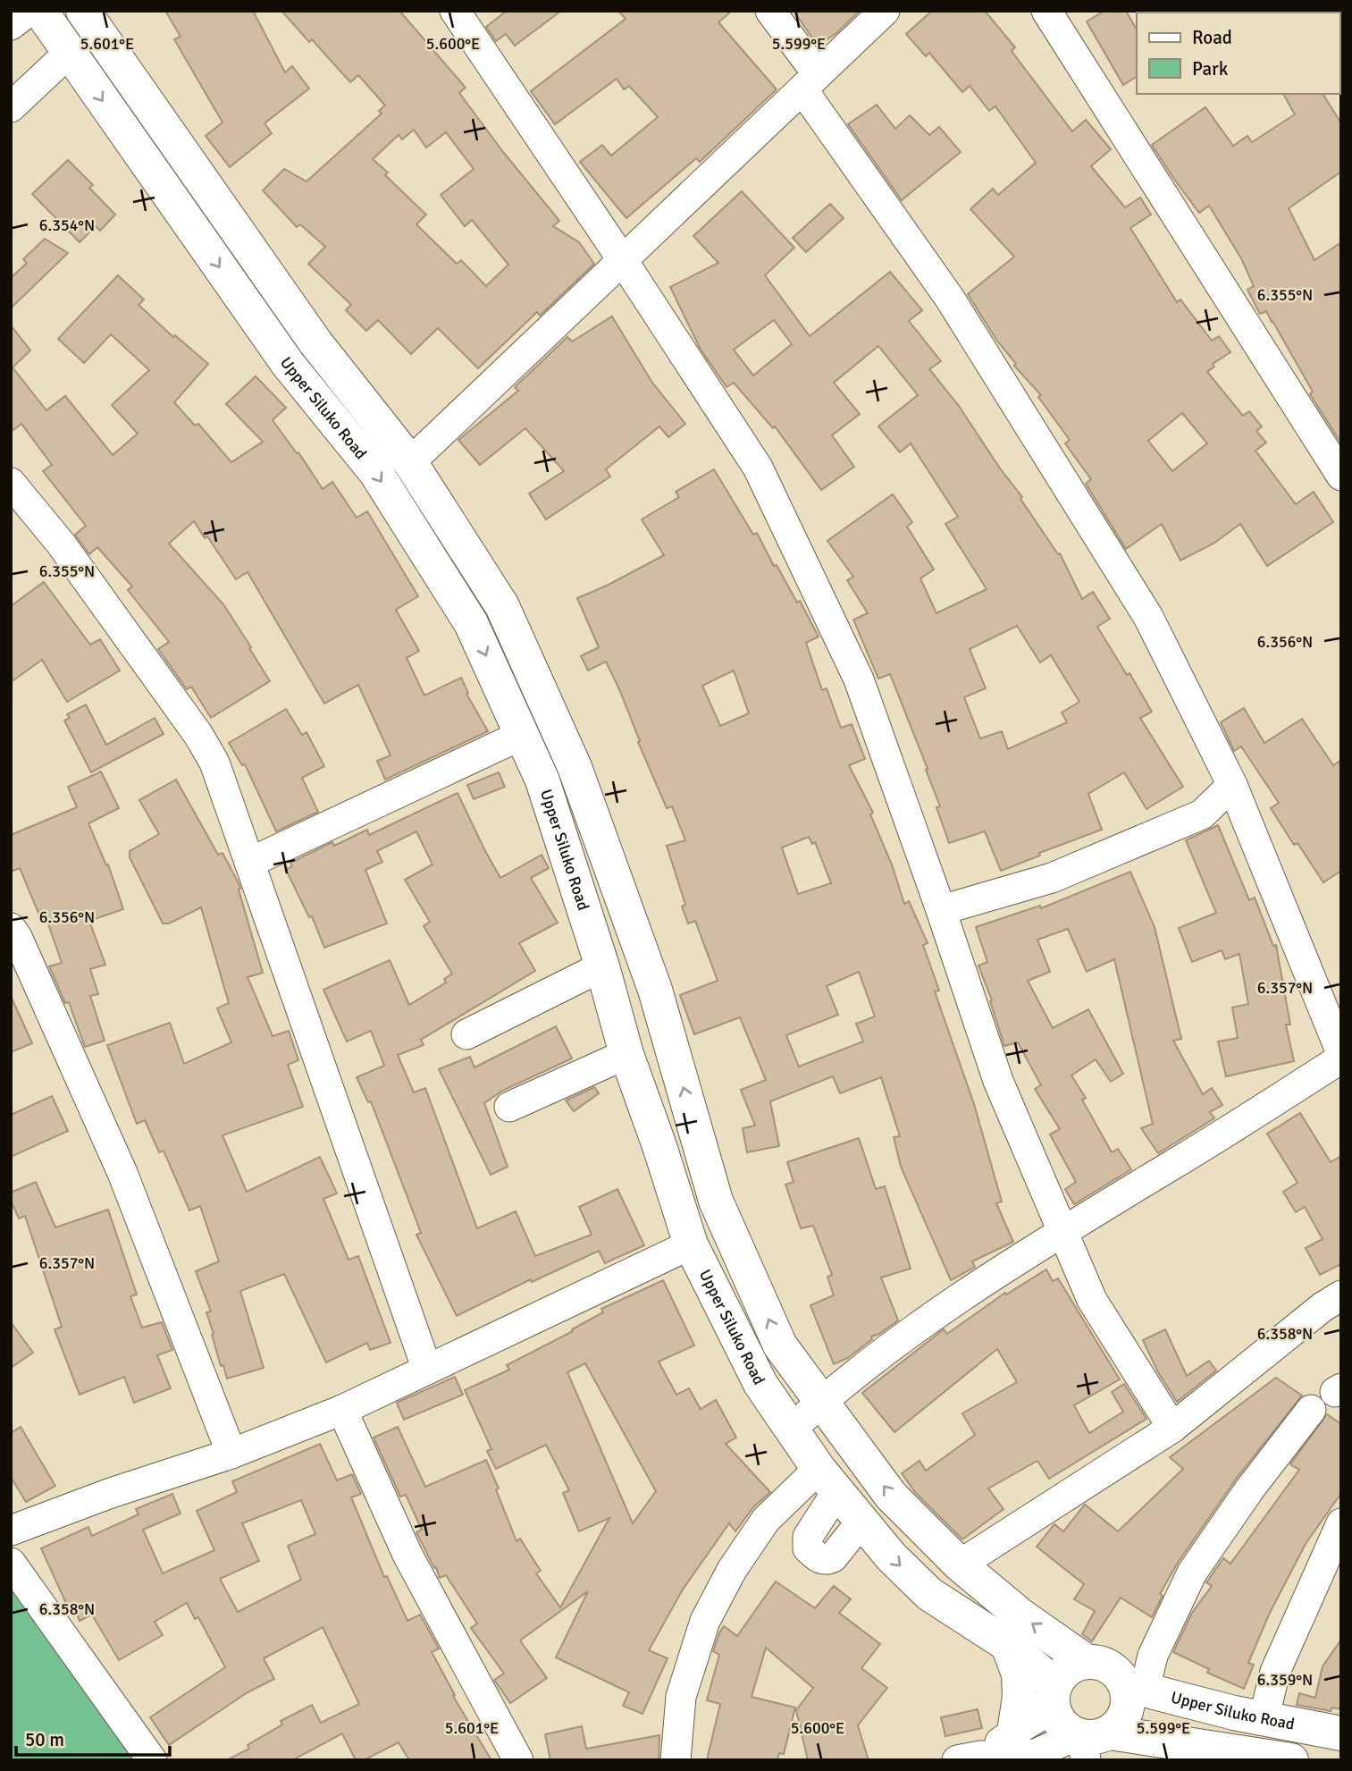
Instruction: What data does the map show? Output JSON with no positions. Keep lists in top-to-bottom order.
{
  "streets": {
    "main road": ["Upper Siluko Road"]
  },
  "legend": ["Road", "Park"],
  "scale_bar": "50 m",
  "coordinates": [
    "5.601°E",
    "5.600°E",
    "5.599°E",
    "6.354°N",
    "6.355°N",
    "6.356°N",
    "6.357°N",
    "6.358°N",
    "6.359°N"
  ]
}
